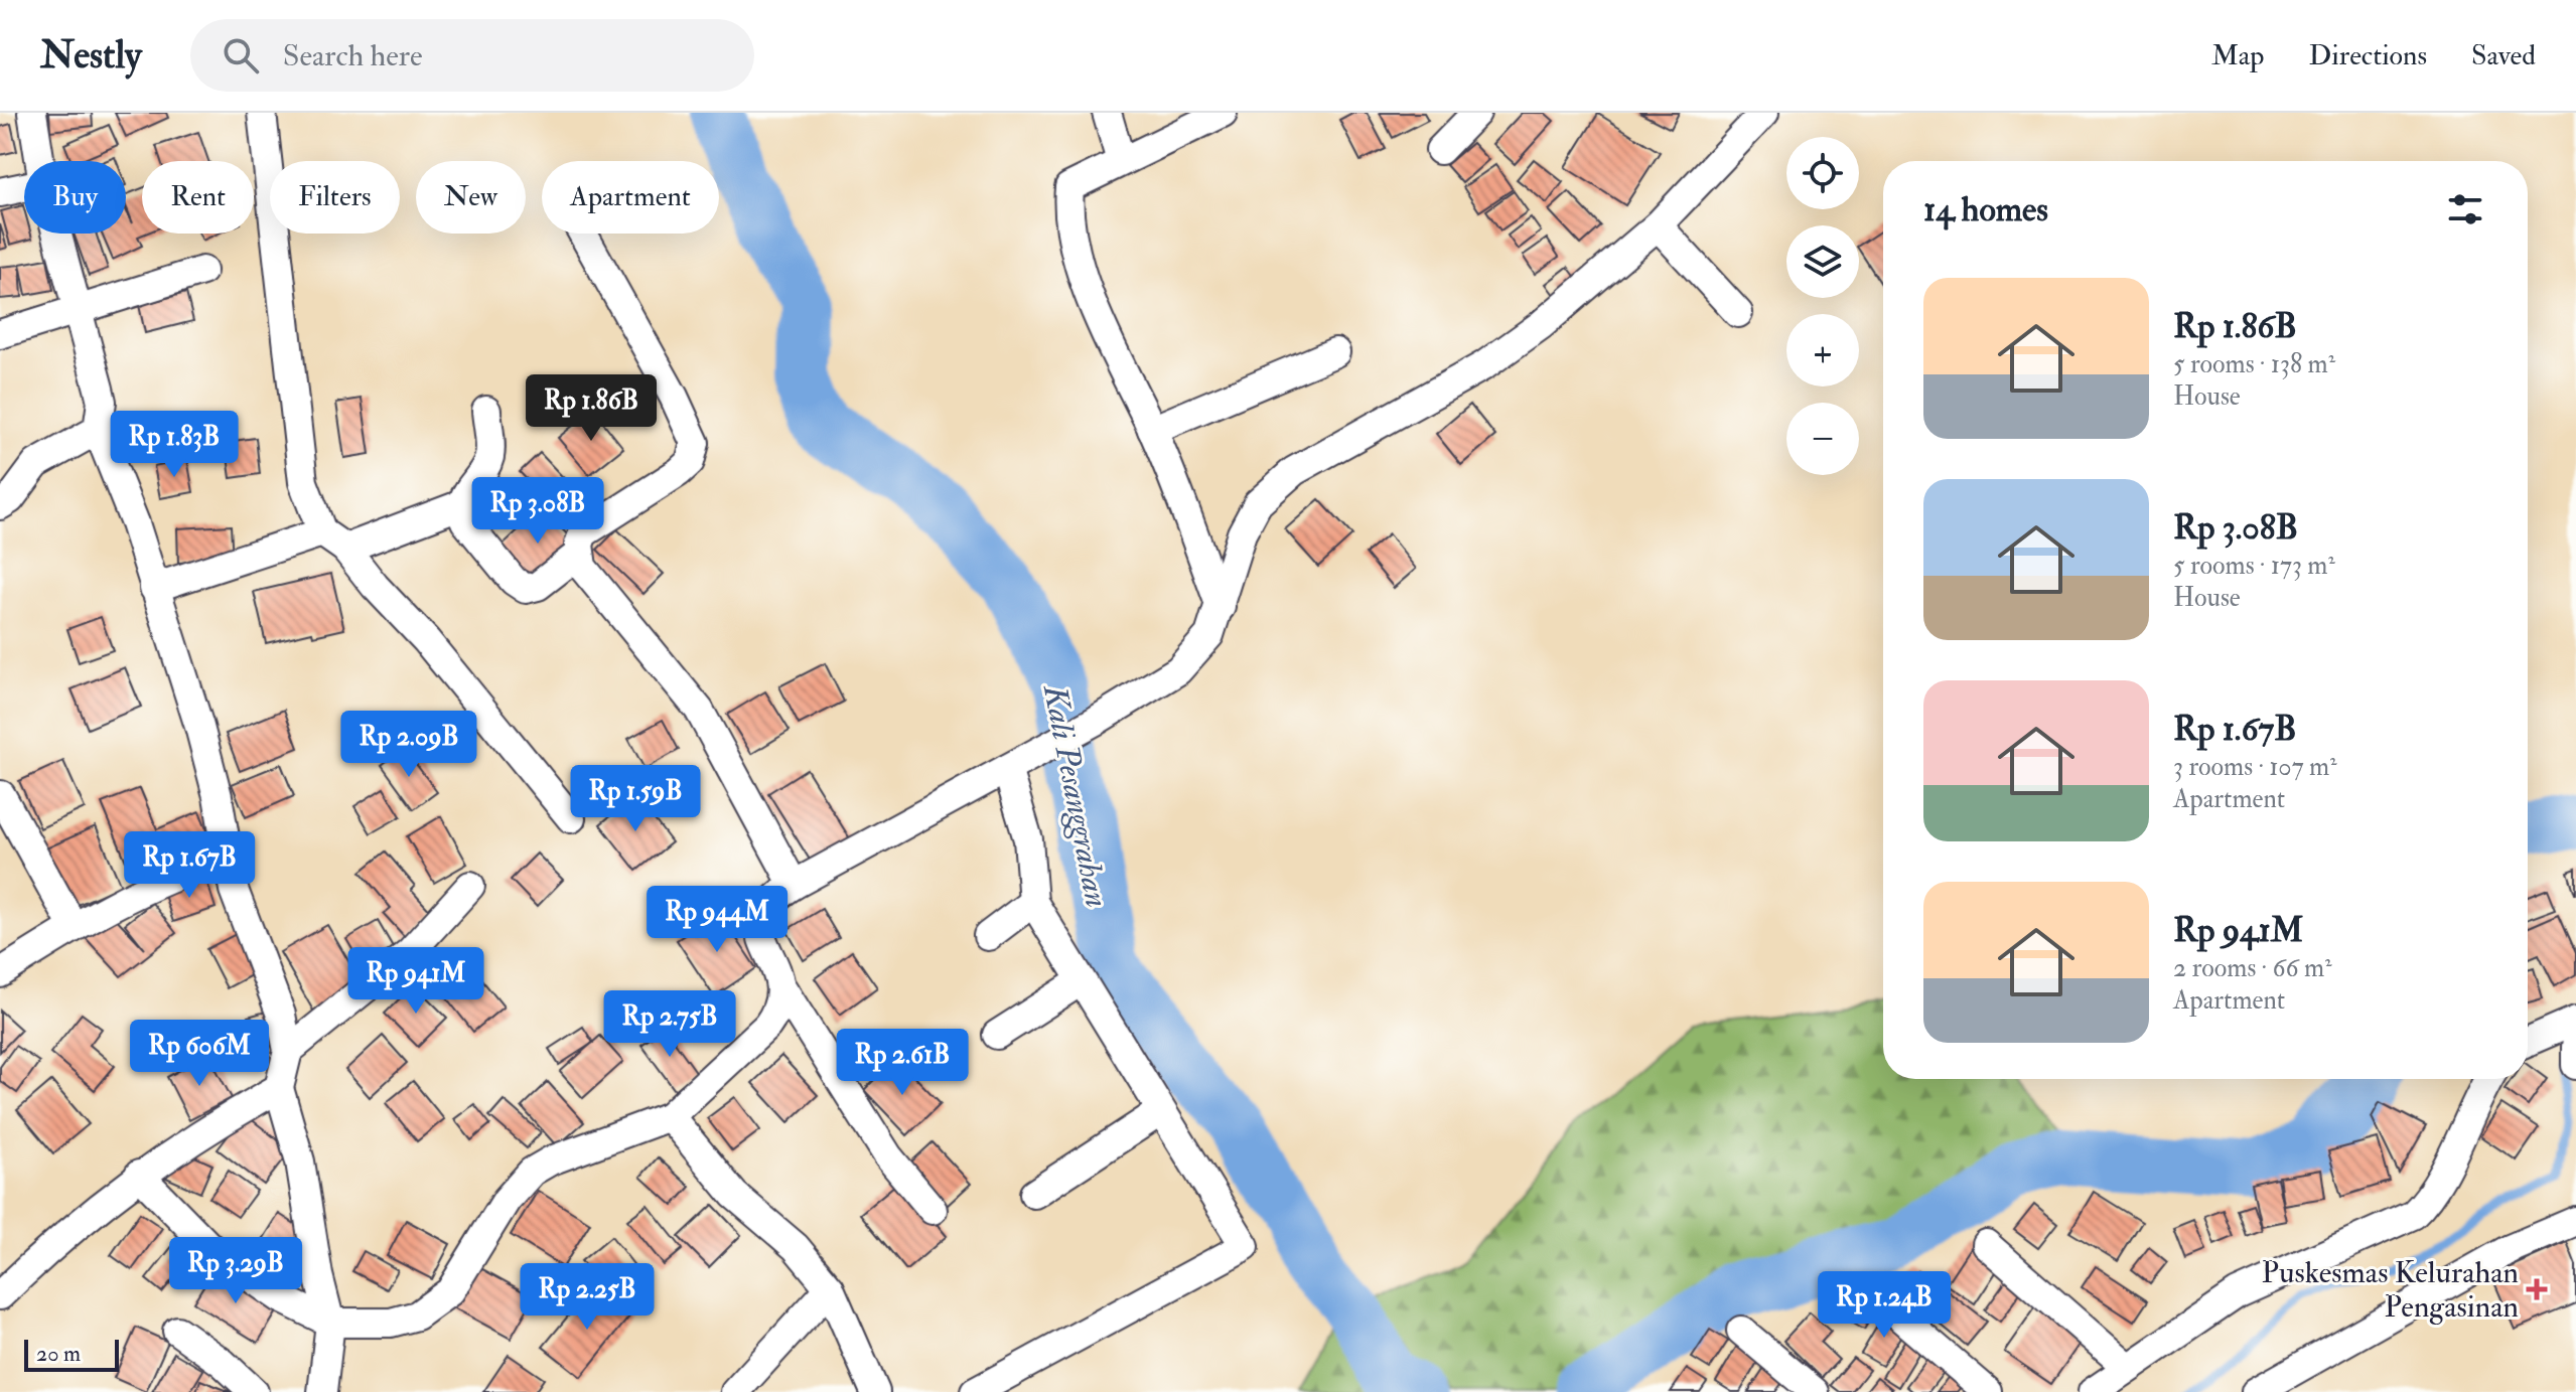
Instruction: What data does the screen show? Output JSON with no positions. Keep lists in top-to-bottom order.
{
  "water": ["Kali Pesanggrahan"],
  "places": {
    "health": ["Puskesmas Kelurahan Pengasinan"]
  },
  "scale_bar": "20 m",
  "page": {
    "header": "Nestly",
    "search": "Search here",
    "nav": ["Map", "Directions", "Saved"],
    "map_buttons": ["+", "−"],
    "chip": [
      "Buy",
      "Rent",
      "Filters",
      "New",
      "Apartment"
    ],
    "heading": "14 homes",
    "list": [
      {
        "name": "Rp 1.86B",
        "note": "5 rooms · 138 m² · House"
      },
      {
        "name": "Rp 3.08B",
        "note": "5 rooms · 173 m² · House"
      },
      {
        "name": "Rp 1.67B",
        "note": "3 rooms · 107 m² · Apartment"
      },
      {
        "name": "Rp 941M",
        "note": "2 rooms · 66 m² · Apartment"
      }
    ],
    "price": [
      "Rp 1.86B",
      "Rp 1.83B",
      "Rp 3.08B",
      "Rp 2.09B",
      "Rp 1.59B",
      "Rp 1.67B",
      "Rp 944M",
      "Rp 941M",
      "Rp 2.75B",
      "Rp 606M",
      "Rp 2.61B",
      "Rp 3.29B",
      "Rp 2.25B",
      "Rp 1.24B"
    ],
    "scale": "20 m"
  }
}
